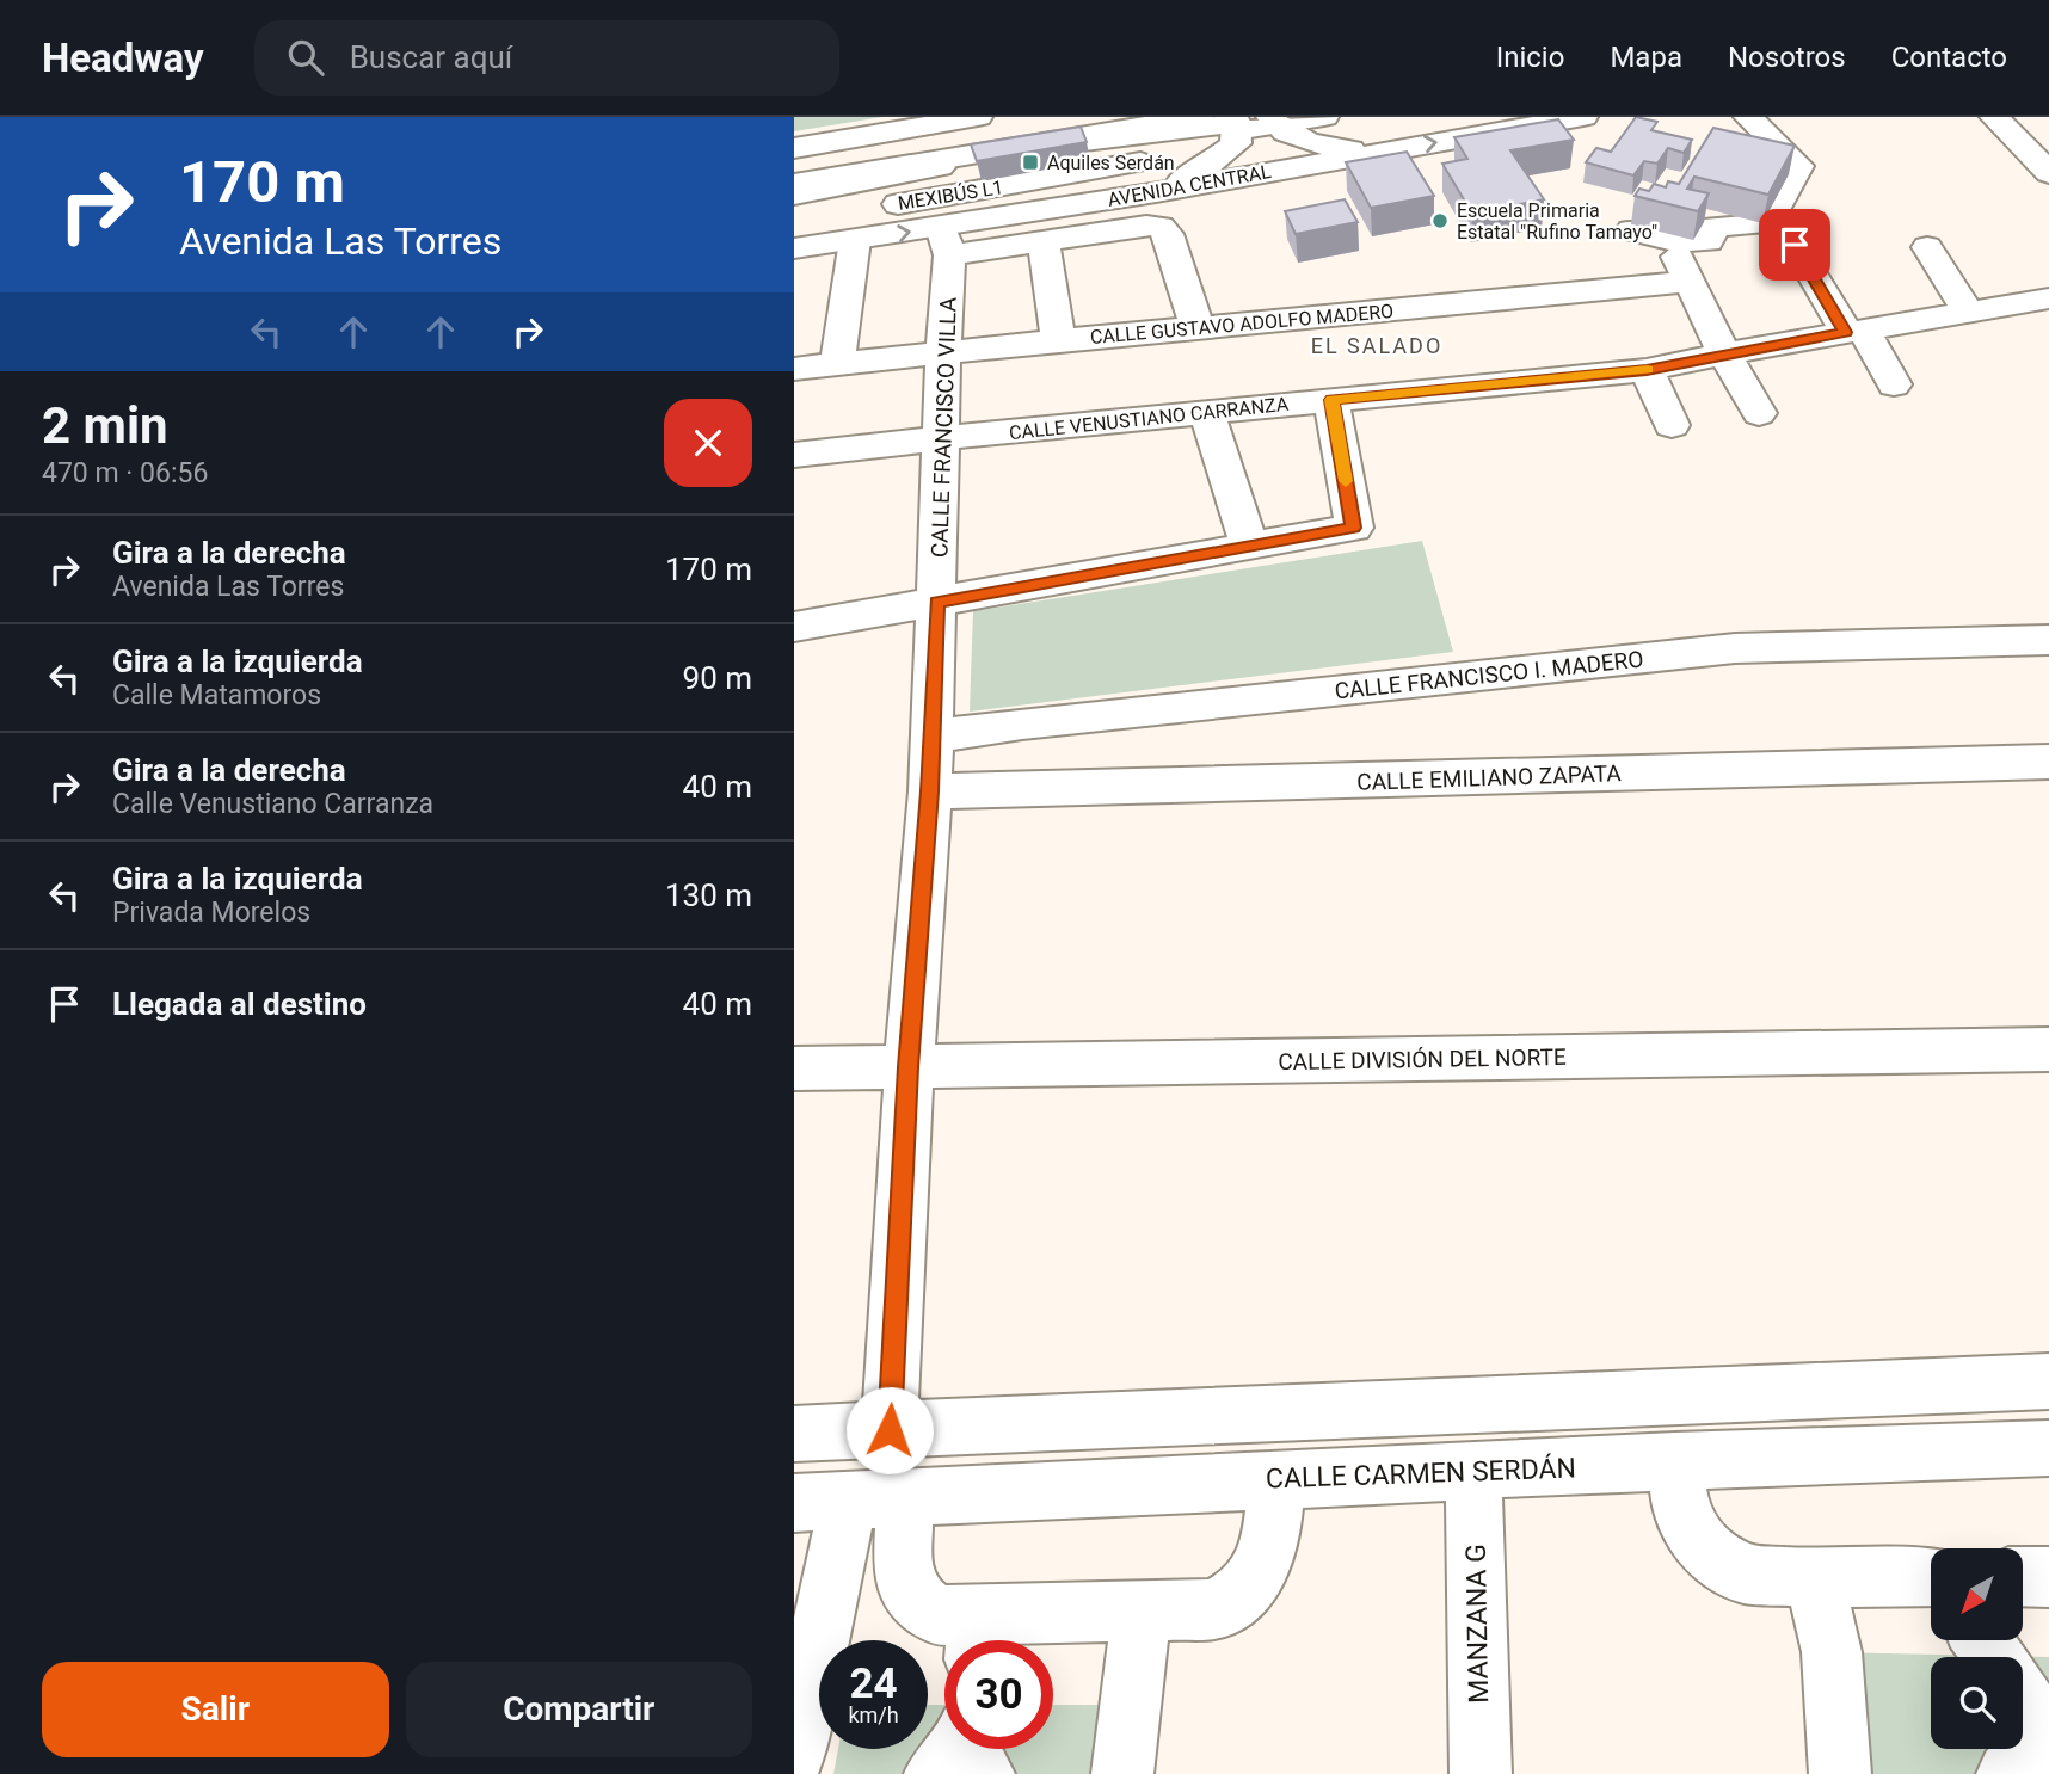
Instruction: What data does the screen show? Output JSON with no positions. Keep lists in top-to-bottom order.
{
  "streets": {
    "main road": [
      "AVENIDA CENTRAL",
      "MEXIBÚS L1",
      "CALLE GUSTAVO ADOLFO MADERO",
      "CALLE VENUSTIANO CARRANZA",
      "CALLE FRANCISCO VILLA",
      "CALLE FRANCISCO I. MADERO",
      "CALLE EMILIANO ZAPATA",
      "CALLE DIVISIÓN DEL NORTE",
      "CALLE CARMEN SERDÁN",
      "MANZANA G"
    ]
  },
  "crossings": [
    ["AVENIDA CENTRAL", "CALLE FRANCISCO VILLA"],
    ["CALLE GUSTAVO ADOLFO MADERO", "CALLE VENUSTIANO CARRANZA"],
    ["CALLE GUSTAVO ADOLFO MADERO", "CALLE FRANCISCO VILLA"],
    ["CALLE VENUSTIANO CARRANZA", "CALLE FRANCISCO VILLA"],
    ["CALLE FRANCISCO VILLA", "CALLE FRANCISCO I. MADERO"],
    ["CALLE FRANCISCO VILLA", "CALLE EMILIANO ZAPATA"],
    ["CALLE FRANCISCO VILLA", "CALLE DIVISIÓN DEL NORTE"],
    ["CALLE CARMEN SERDÁN", "MANZANA G"]
  ],
  "districts": ["EL SALADO"],
  "places": {
    "transit": ["Aquiles Serdán"],
    "other": ["Escuela Primaria Estatal \"Rufino Tamayo\""]
  },
  "north": "bottom left",
  "page": {
    "header": "Headway",
    "search": "Buscar aquí",
    "nav": [
      "Inicio",
      "Mapa",
      "Nosotros",
      "Contacto"
    ],
    "turn": ["170 m", "Avenida Las Torres"],
    "heading": ["2 min", "470 m · 06:56"],
    "list": [
      {
        "name": "Gira a la derecha",
        "note": "Avenida Las Torres",
        "value": "170 m"
      },
      {
        "name": "Gira a la izquierda",
        "note": "Calle Matamoros",
        "value": "90 m"
      },
      {
        "name": "Gira a la derecha",
        "note": "Calle Venustiano Carranza",
        "value": "40 m"
      },
      {
        "name": "Gira a la izquierda",
        "note": "Privada Morelos",
        "value": "130 m"
      },
      {
        "name": "Llegada al destino",
        "value": "40 m"
      }
    ],
    "speed": "24 km/h",
    "limit": "30",
    "buttons": ["Salir", "Compartir"]
  }
}
